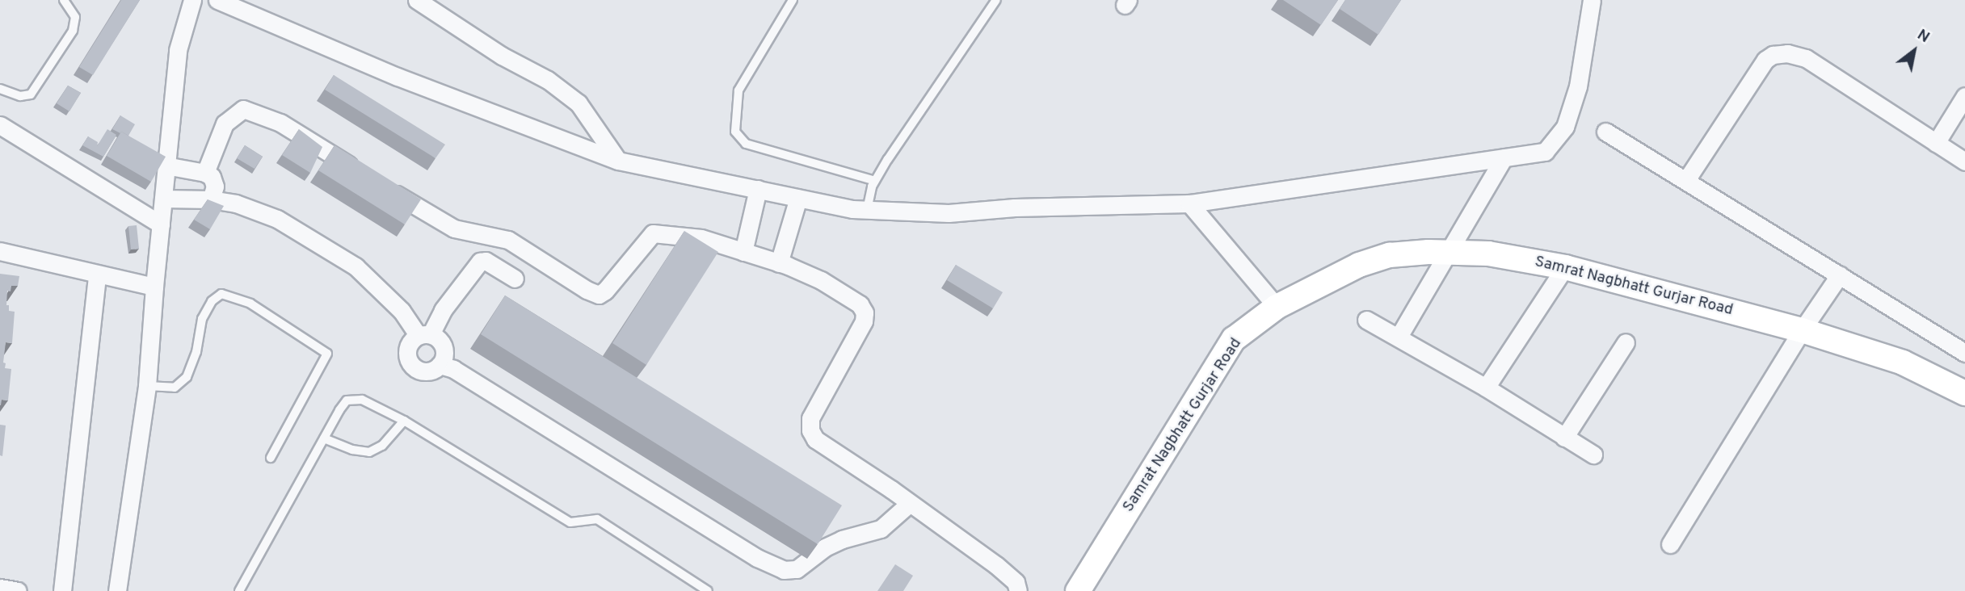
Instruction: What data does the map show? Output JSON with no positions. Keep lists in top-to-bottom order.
{
  "streets": {
    "street": ["Samrat Nagbhatt Gurjar Road"]
  },
  "north": "top right"
}
